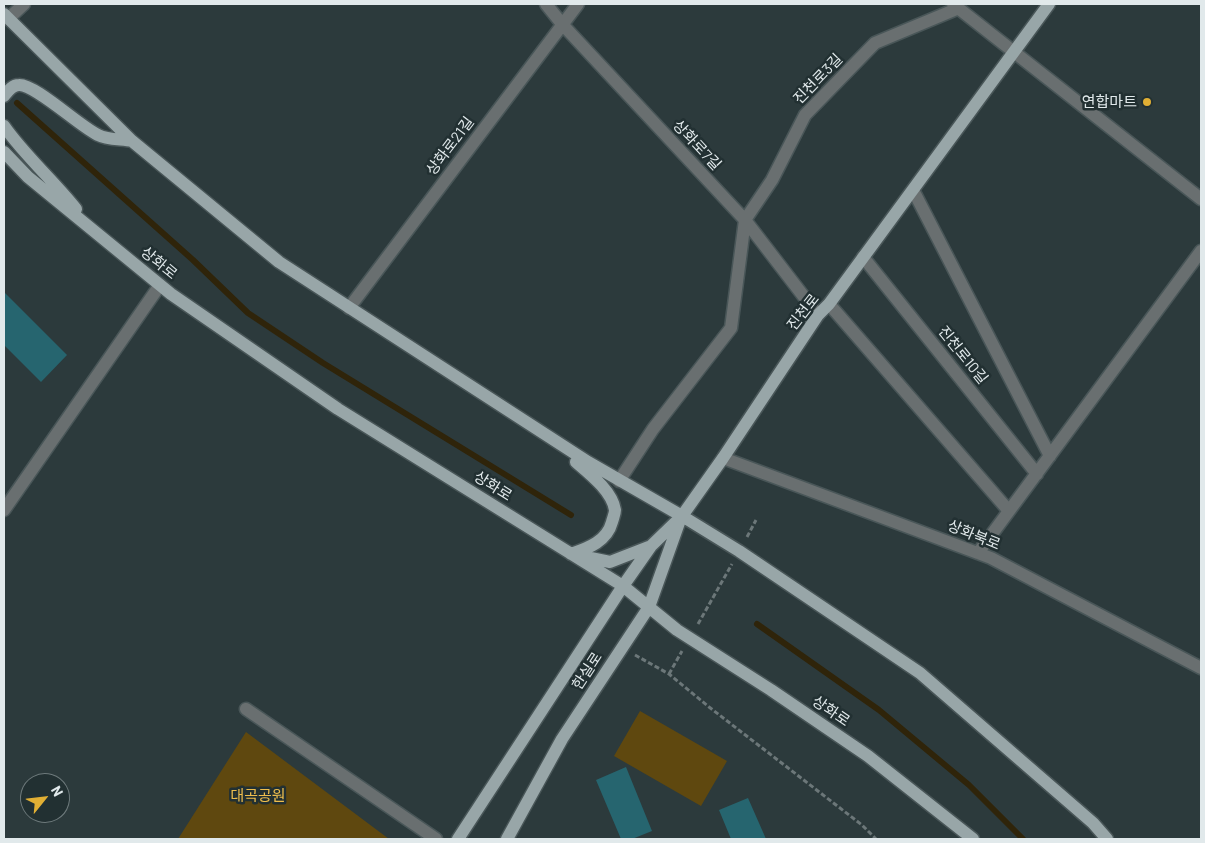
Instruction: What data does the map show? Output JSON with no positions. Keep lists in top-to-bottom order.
{
  "streets": {
    "main road": ["상화로", "진천로", "한실로"],
    "street": [
      "진천로3길",
      "상화로7길",
      "상화로21길",
      "진천로10길",
      "상화북로"
    ]
  },
  "crossings": [
    ["진천로3길", "상화로7길"],
    ["진천로3길", "진천로"],
    ["상화로7길", "상화로21길"],
    ["상화로7길", "진천로"],
    ["상화로", "한실로"],
    ["진천로", "진천로10길"],
    ["진천로", "상화북로"],
    ["진천로", "한실로"]
  ],
  "parks": ["대곡공원"],
  "places": ["연합마트"],
  "north": "top right"
}
